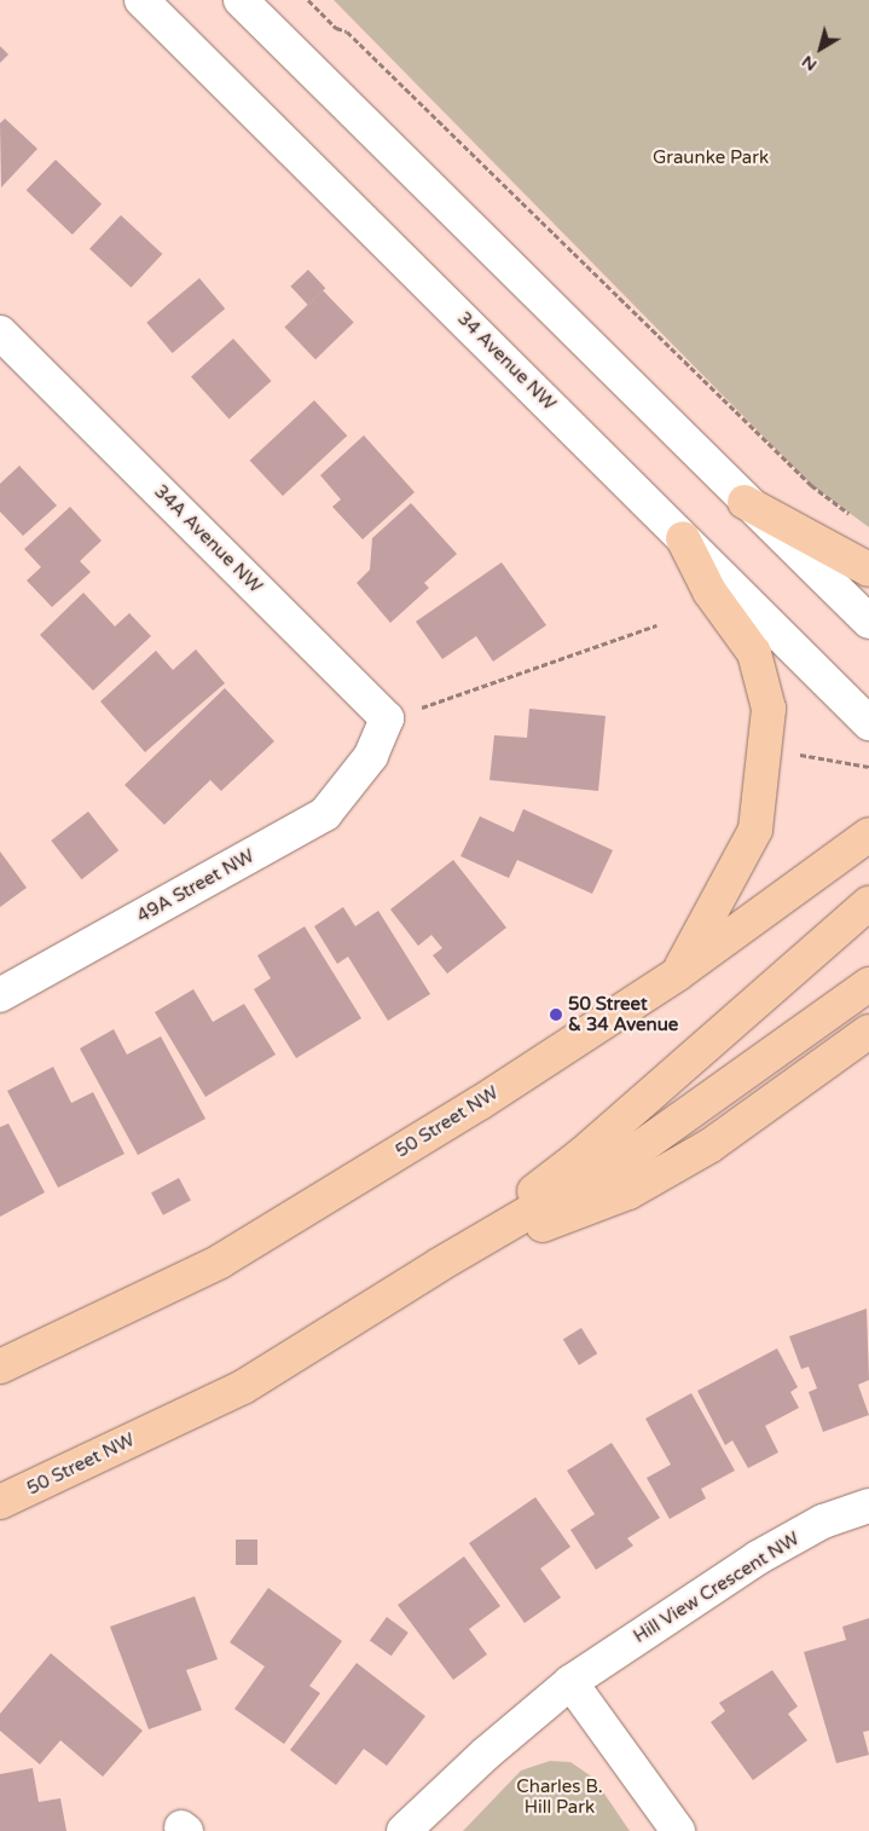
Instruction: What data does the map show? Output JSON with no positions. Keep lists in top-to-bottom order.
{
  "streets": {
    "main road": [
      "34 Avenue NW",
      "34A Avenue NW",
      "49A Street NW",
      "50 Street NW",
      "Hill View Crescent NW"
    ]
  },
  "crossings": [
    ["34A Avenue NW", "49A Street NW"]
  ],
  "parks": ["Graunke Park", "Charles B. Hill Park"],
  "places": ["50 Street & 34 Avenue"],
  "north": "bottom left"
}
